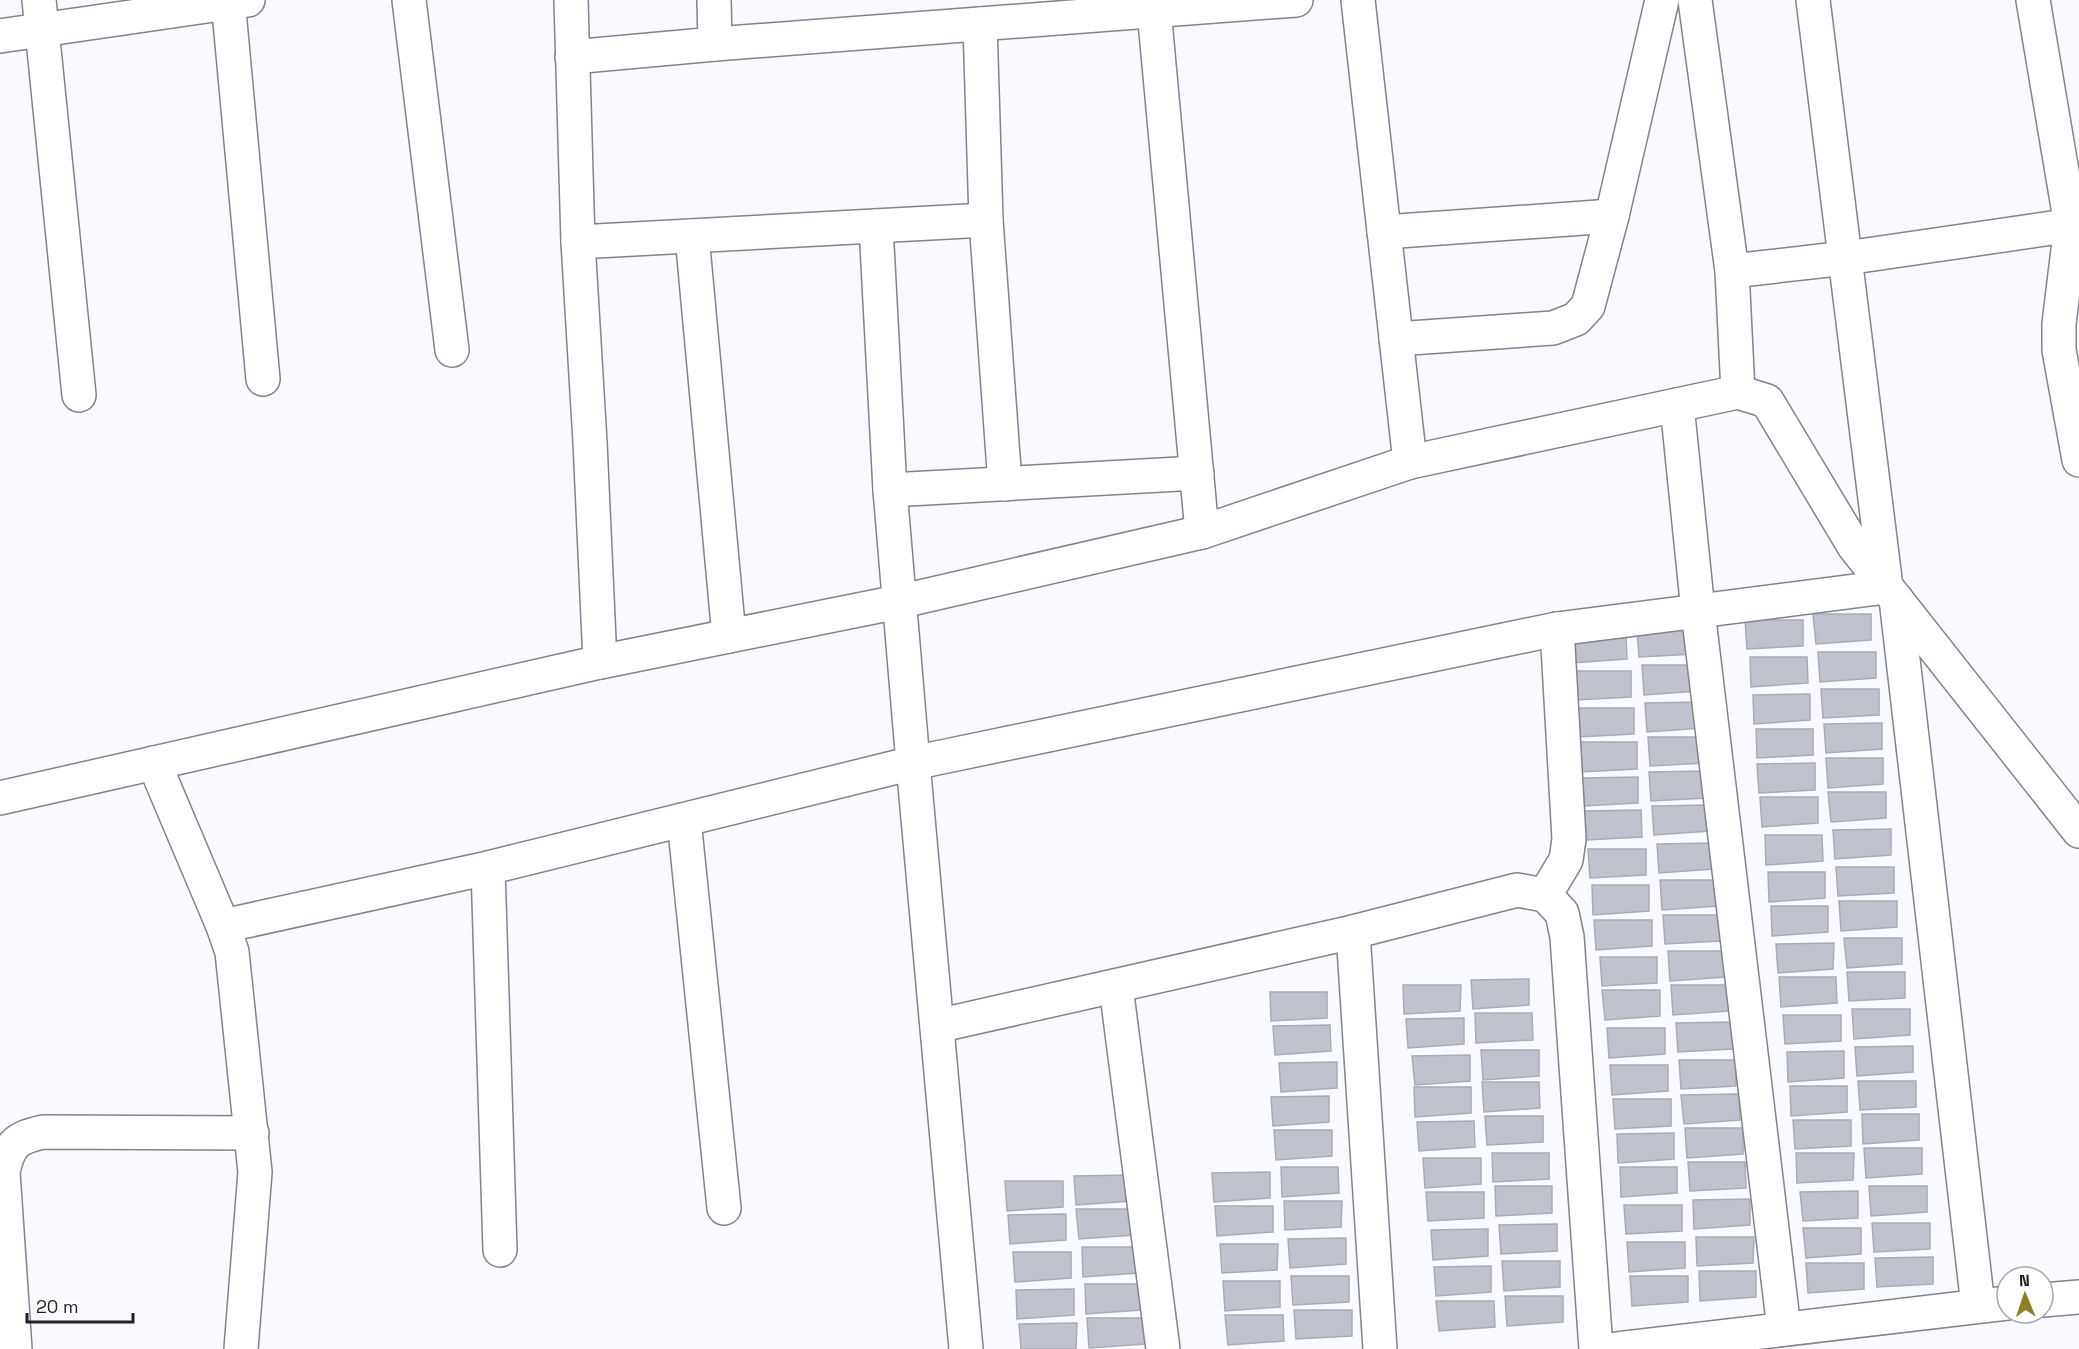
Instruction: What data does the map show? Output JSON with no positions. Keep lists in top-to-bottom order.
{
  "scale_bar": "20 m",
  "north": "top"
}
